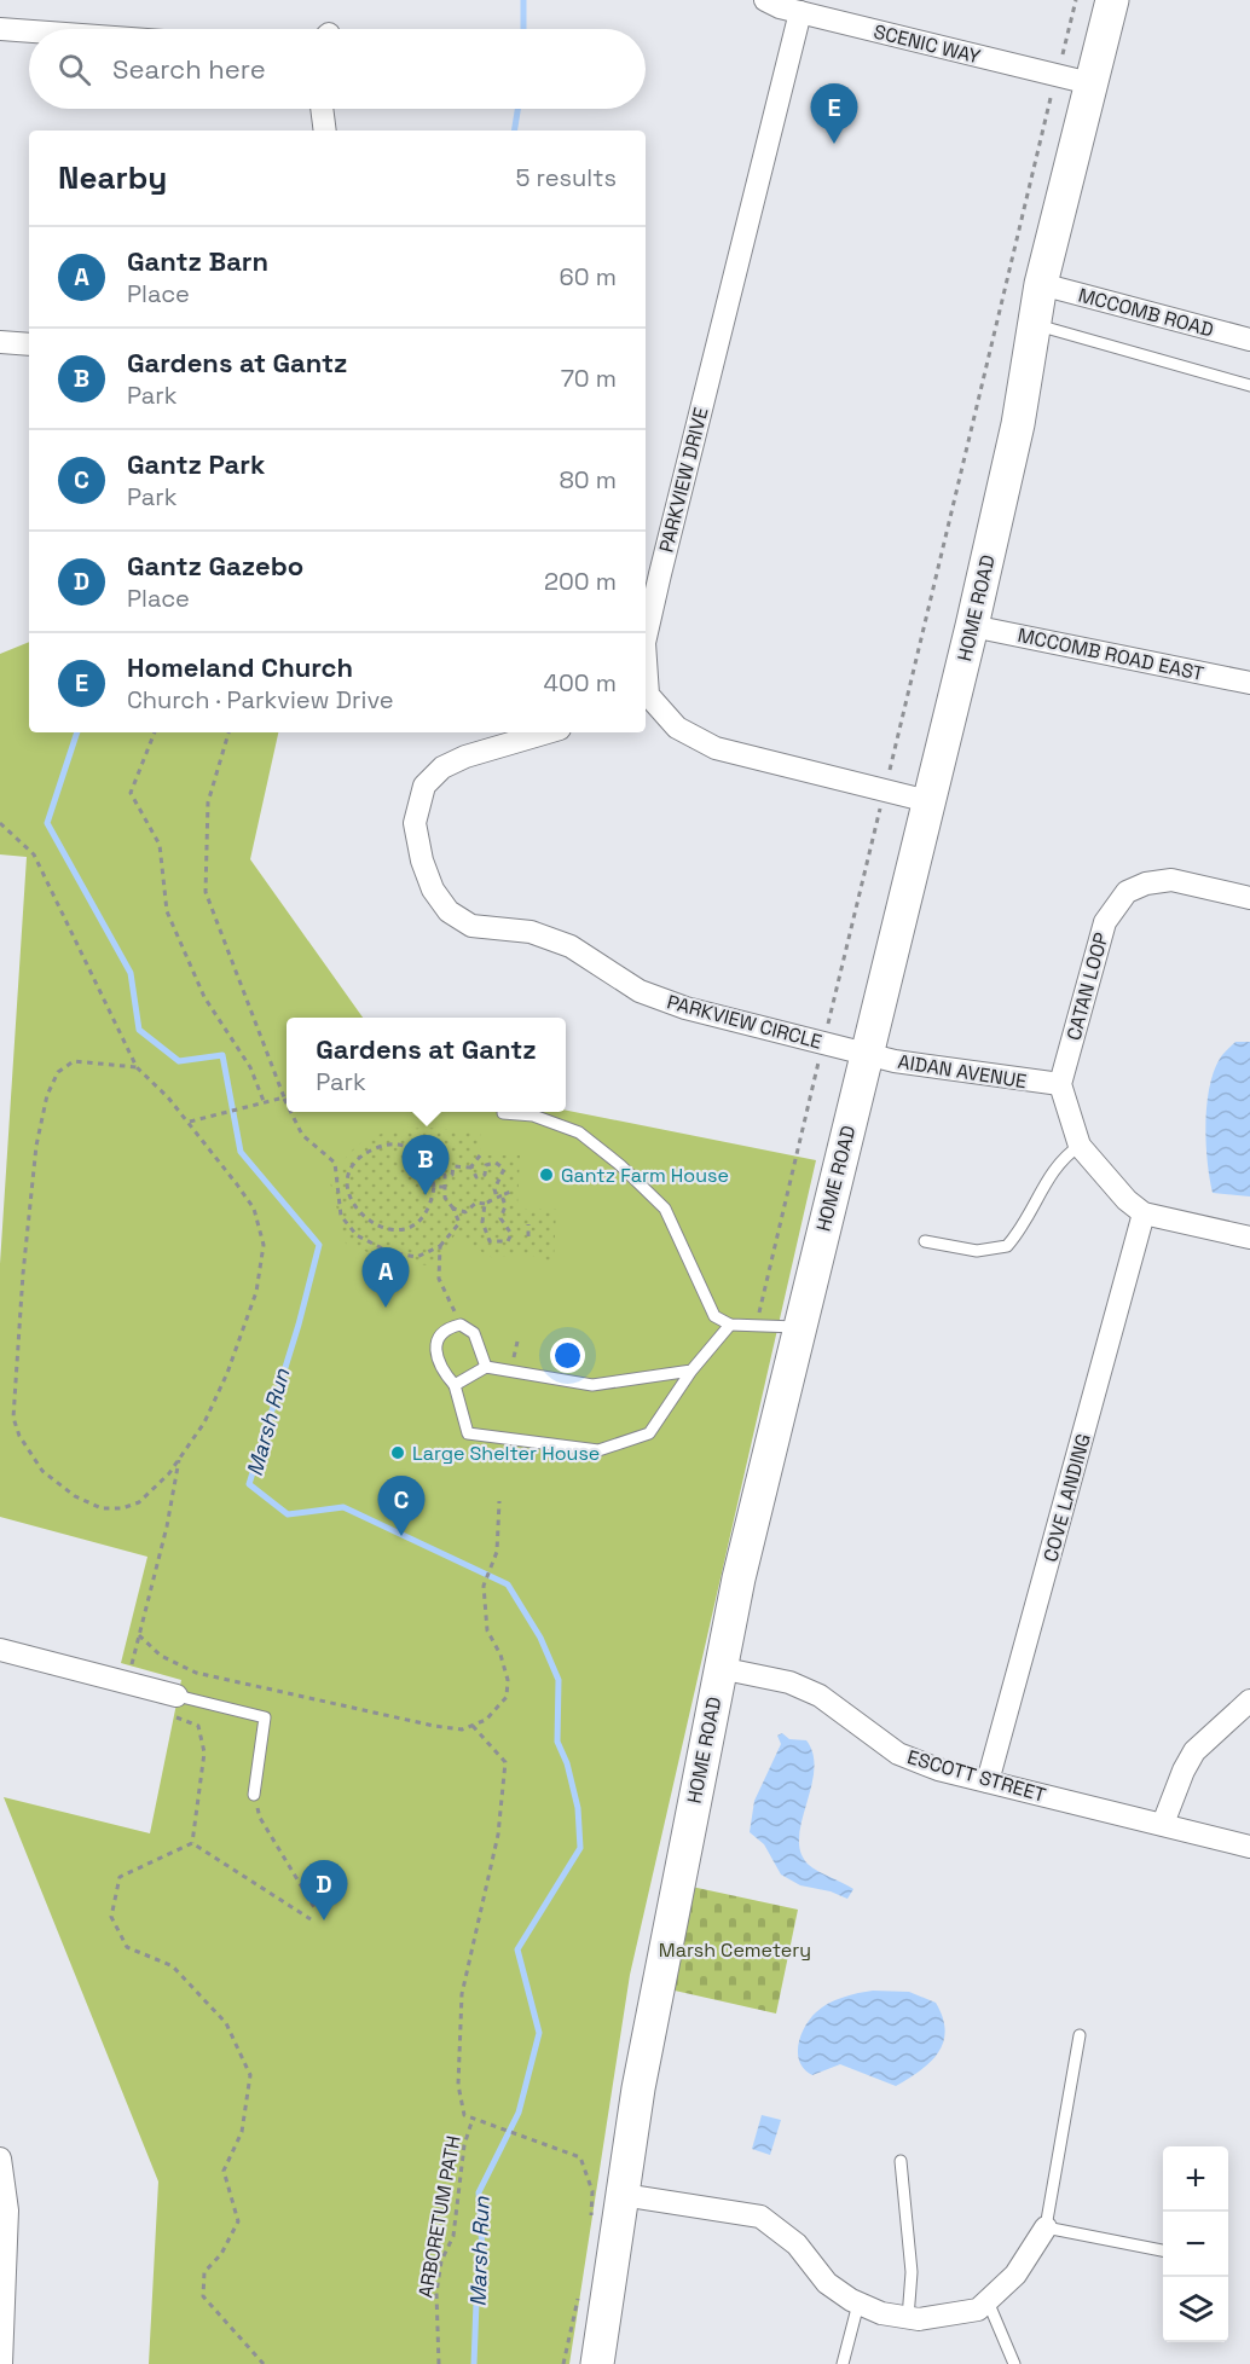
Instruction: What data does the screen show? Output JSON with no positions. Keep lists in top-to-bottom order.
{
  "streets": {
    "street": [
      "SCENIC WAY",
      "MCCOMB ROAD",
      "PARKVIEW DRIVE",
      "HOME ROAD",
      "MCCOMB ROAD EAST",
      "CATAN LOOP",
      "PARKVIEW CIRCLE",
      "AIDAN AVENUE",
      "COVE LANDING",
      "ESCOTT STREET"
    ],
    "path": ["ARBORETUM PATH"]
  },
  "crossings": [
    ["SCENIC WAY", "PARKVIEW DRIVE"],
    ["SCENIC WAY", "HOME ROAD"],
    ["MCCOMB ROAD", "HOME ROAD"],
    ["PARKVIEW DRIVE", "HOME ROAD"],
    ["HOME ROAD", "MCCOMB ROAD EAST"],
    ["HOME ROAD", "PARKVIEW CIRCLE"],
    ["HOME ROAD", "AIDAN AVENUE"],
    ["HOME ROAD", "ESCOTT STREET"],
    ["CATAN LOOP", "AIDAN AVENUE"],
    ["PARKVIEW CIRCLE", "AIDAN AVENUE"],
    ["COVE LANDING", "ESCOTT STREET"]
  ],
  "water": ["Marsh Run"],
  "parks": ["Marsh Cemetery"],
  "places": ["Gantz Farm House", "Large Shelter House"],
  "page": {
    "search": "Search here",
    "pins": [
      "E",
      "B",
      "A",
      "C",
      "D"
    ],
    "heading": ["Nearby", "5 results"],
    "list": [
      {
        "mark": "A",
        "name": "Gantz Barn",
        "note": "Place",
        "value": "60 m"
      },
      {
        "mark": "B",
        "name": "Gardens at Gantz",
        "note": "Park",
        "value": "70 m"
      },
      {
        "mark": "C",
        "name": "Gantz Park",
        "note": "Park",
        "value": "80 m"
      },
      {
        "mark": "D",
        "name": "Gantz Gazebo",
        "note": "Place",
        "value": "200 m"
      },
      {
        "mark": "E",
        "name": "Homeland Church",
        "note": "Church · Parkview Drive",
        "value": "400 m"
      }
    ],
    "popup": ["Gardens at Gantz", "Park"],
    "map_buttons": ["+", "−"]
  }
}
